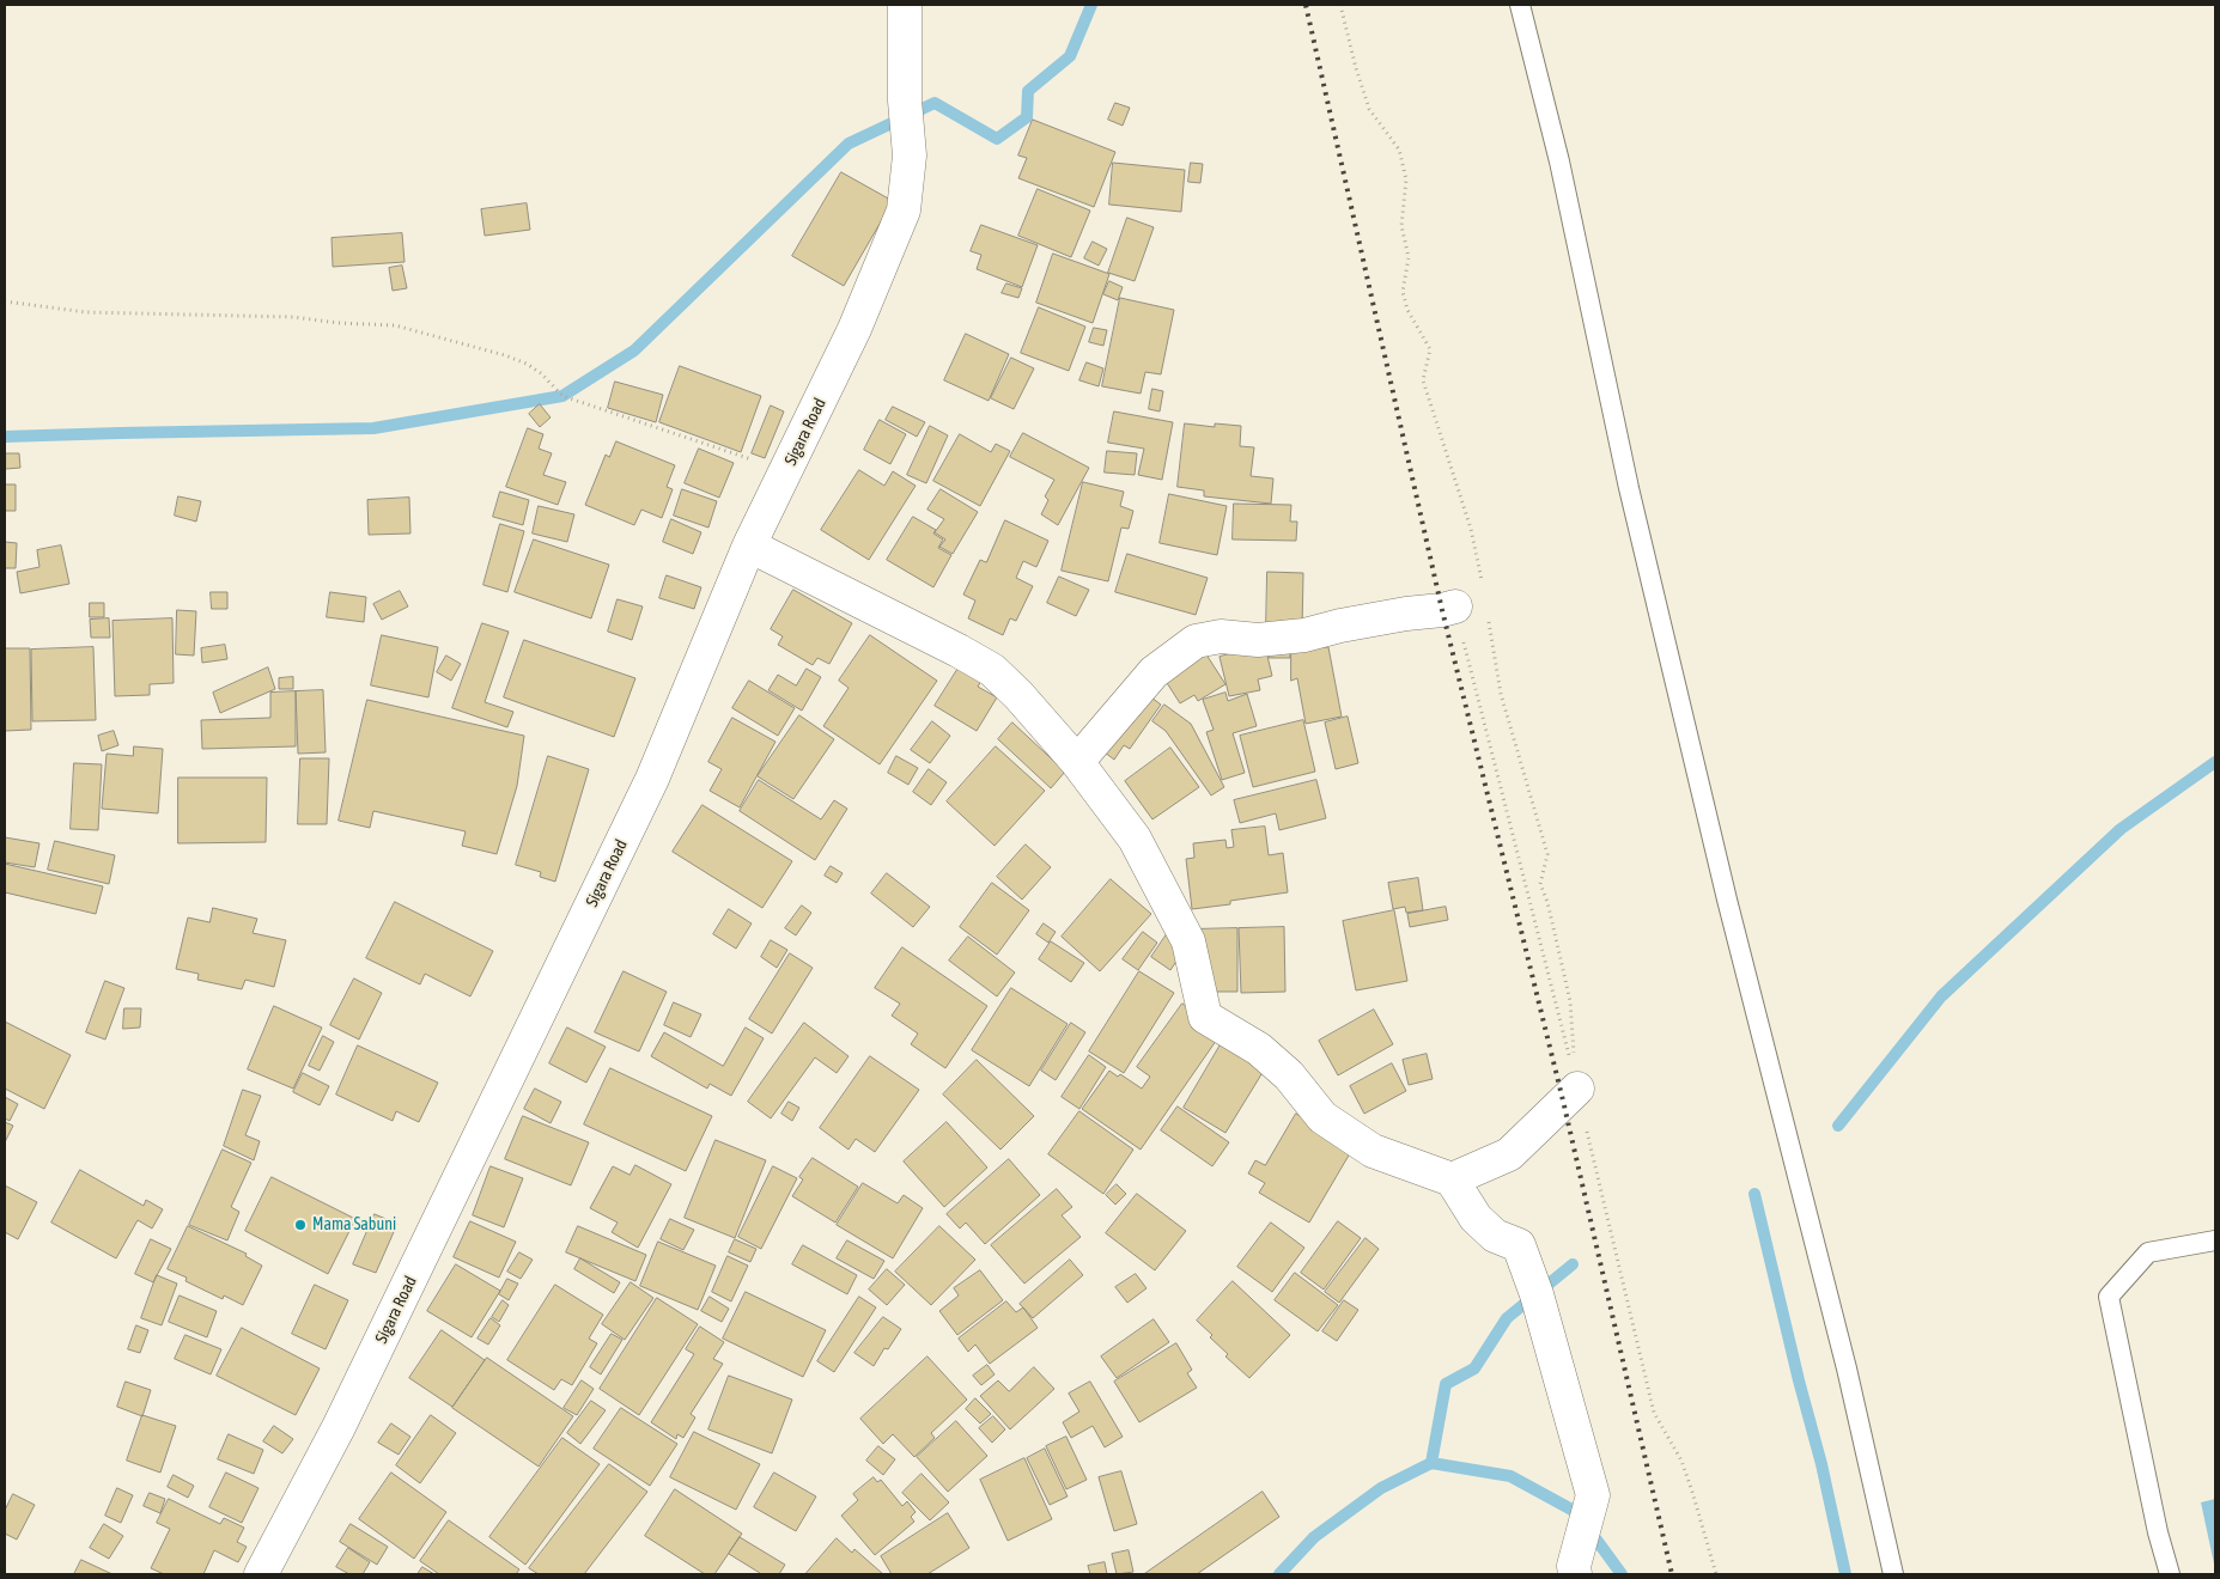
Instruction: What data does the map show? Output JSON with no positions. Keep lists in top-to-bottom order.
{
  "streets": {
    "street": ["Sigara Road"]
  },
  "places": ["Mama Sabuni"]
}
